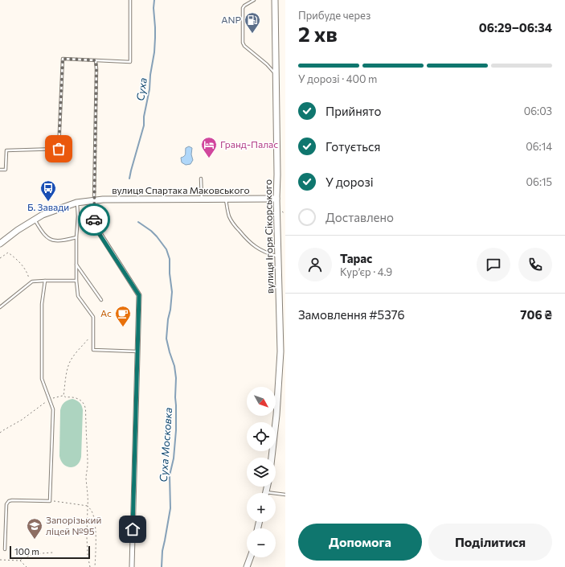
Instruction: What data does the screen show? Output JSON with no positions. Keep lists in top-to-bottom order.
{
  "streets": {
    "main road": ["вулиця Спартака Маковського", "вулиця Ігоря Сікорського"]
  },
  "crossings": [
    ["вулиця Спартака Маковського", "вулиця Ігоря Сікорського"]
  ],
  "water": ["Суха", "Суха Московка"],
  "places": {
    "fuel station": ["ANP"],
    "hotel": ["Гранд-Палас"],
    "bus stop": ["Б. Завади"],
    "cafe": ["Ас"],
    "school or university": ["Запорізький ліцей №95"]
  },
  "scale_bar": "100 m",
  "north": "bottom right",
  "page": {
    "heading": ["2 хв", "Прибуде через", "06:29–06:34"],
    "panel": [
      "Тарас",
      "Кур’єр · 4.9",
      "Замовлення #5376",
      "706 ₴"
    ],
    "bar": "У дорозі · 400 m",
    "list": [
      ["Прийнято", "06:03"],
      ["Готується", "06:14"],
      ["У дорозі", "06:15"],
      "Доставлено"
    ],
    "map_buttons": ["+", "−"],
    "buttons": ["Допомога", "Поділитися"],
    "scale": "100 m"
  }
}
